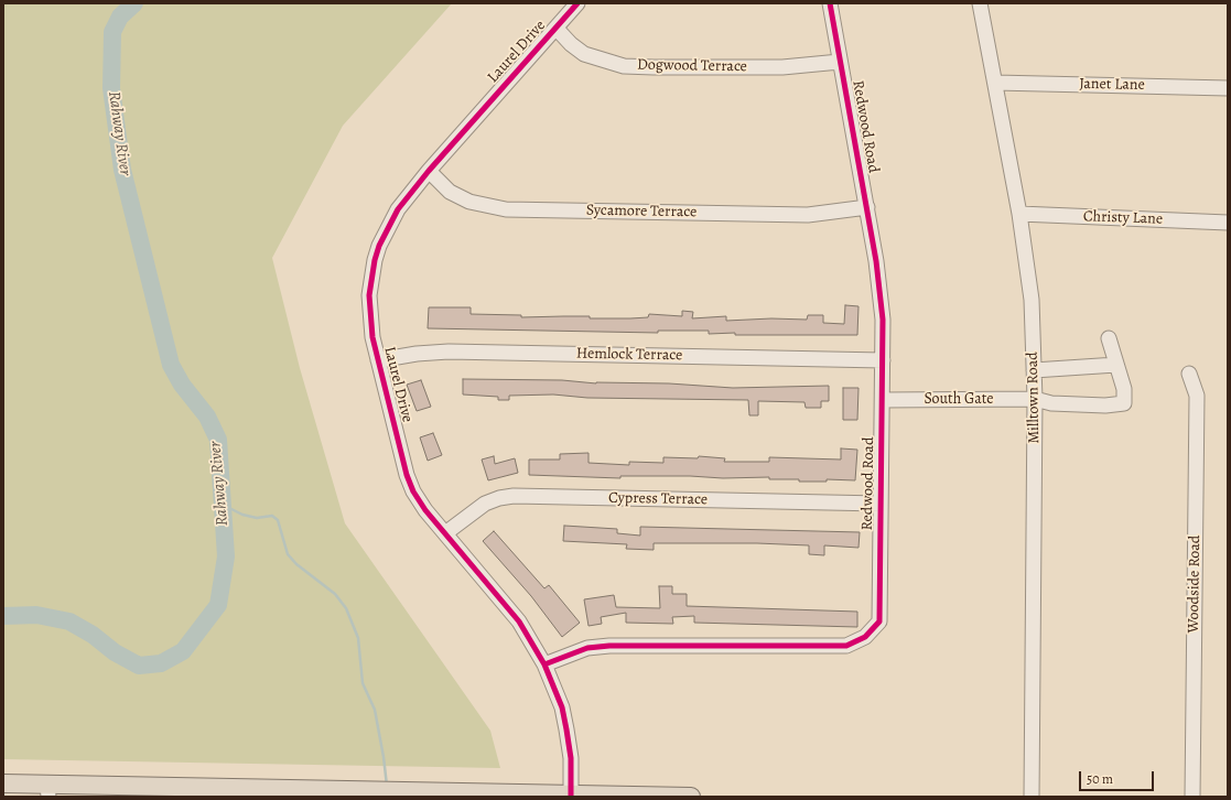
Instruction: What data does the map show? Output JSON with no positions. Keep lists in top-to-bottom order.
{
  "streets": {
    "street": [
      "Laurel Drive",
      "Dogwood Terrace",
      "Janet Lane",
      "Redwood Road",
      "Sycamore Terrace",
      "Christy Lane",
      "Hemlock Terrace",
      "Milltown Road",
      "South Gate",
      "Cypress Terrace",
      "Woodside Road"
    ]
  },
  "crossings": [
    ["Laurel Drive", "Dogwood Terrace"],
    ["Laurel Drive", "Redwood Road"],
    ["Laurel Drive", "Sycamore Terrace"],
    ["Laurel Drive", "Hemlock Terrace"],
    ["Laurel Drive", "Cypress Terrace"],
    ["Dogwood Terrace", "Redwood Road"],
    ["Janet Lane", "Milltown Road"],
    ["Redwood Road", "Sycamore Terrace"],
    ["Redwood Road", "Hemlock Terrace"],
    ["Redwood Road", "South Gate"],
    ["Redwood Road", "Cypress Terrace"],
    ["Christy Lane", "Milltown Road"],
    ["Milltown Road", "South Gate"]
  ],
  "water": ["Rahway River"],
  "scale_bar": "50 m"
}
